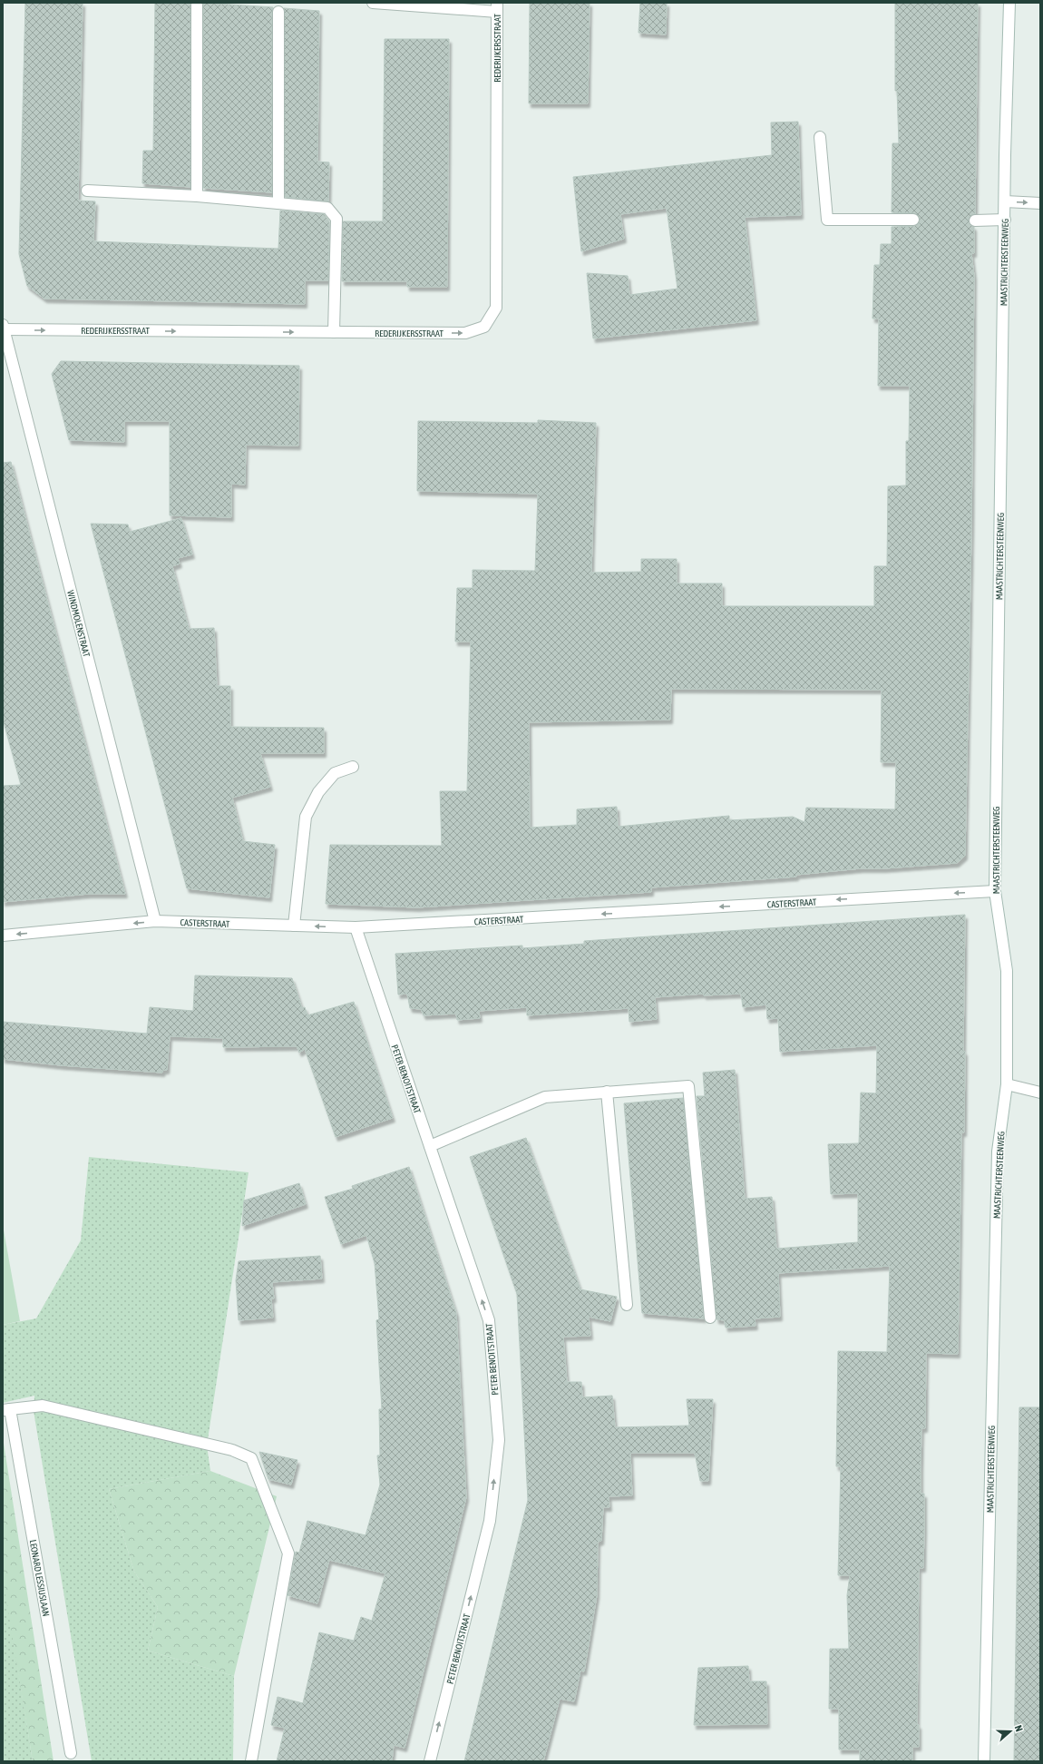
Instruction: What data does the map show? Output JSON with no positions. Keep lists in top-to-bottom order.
{
  "streets": {
    "street": [
      "REDERIJKERSSTRAAT",
      "MAASTRICHTERSTEENWEG",
      "WINDMOLENSTRAAT",
      "CASTERSTRAAT",
      "PETER BENOITSTRAAT",
      "LEONARD LESSIUSLAAN"
    ]
  },
  "crossings": [
    ["REDERIJKERSSTRAAT", "WINDMOLENSTRAAT"],
    ["MAASTRICHTERSTEENWEG", "CASTERSTRAAT"],
    ["WINDMOLENSTRAAT", "CASTERSTRAAT"],
    ["CASTERSTRAAT", "PETER BENOITSTRAAT"]
  ],
  "one_way": ["CASTERSTRAAT", "PETER BENOITSTRAAT"],
  "north": "right"
}
